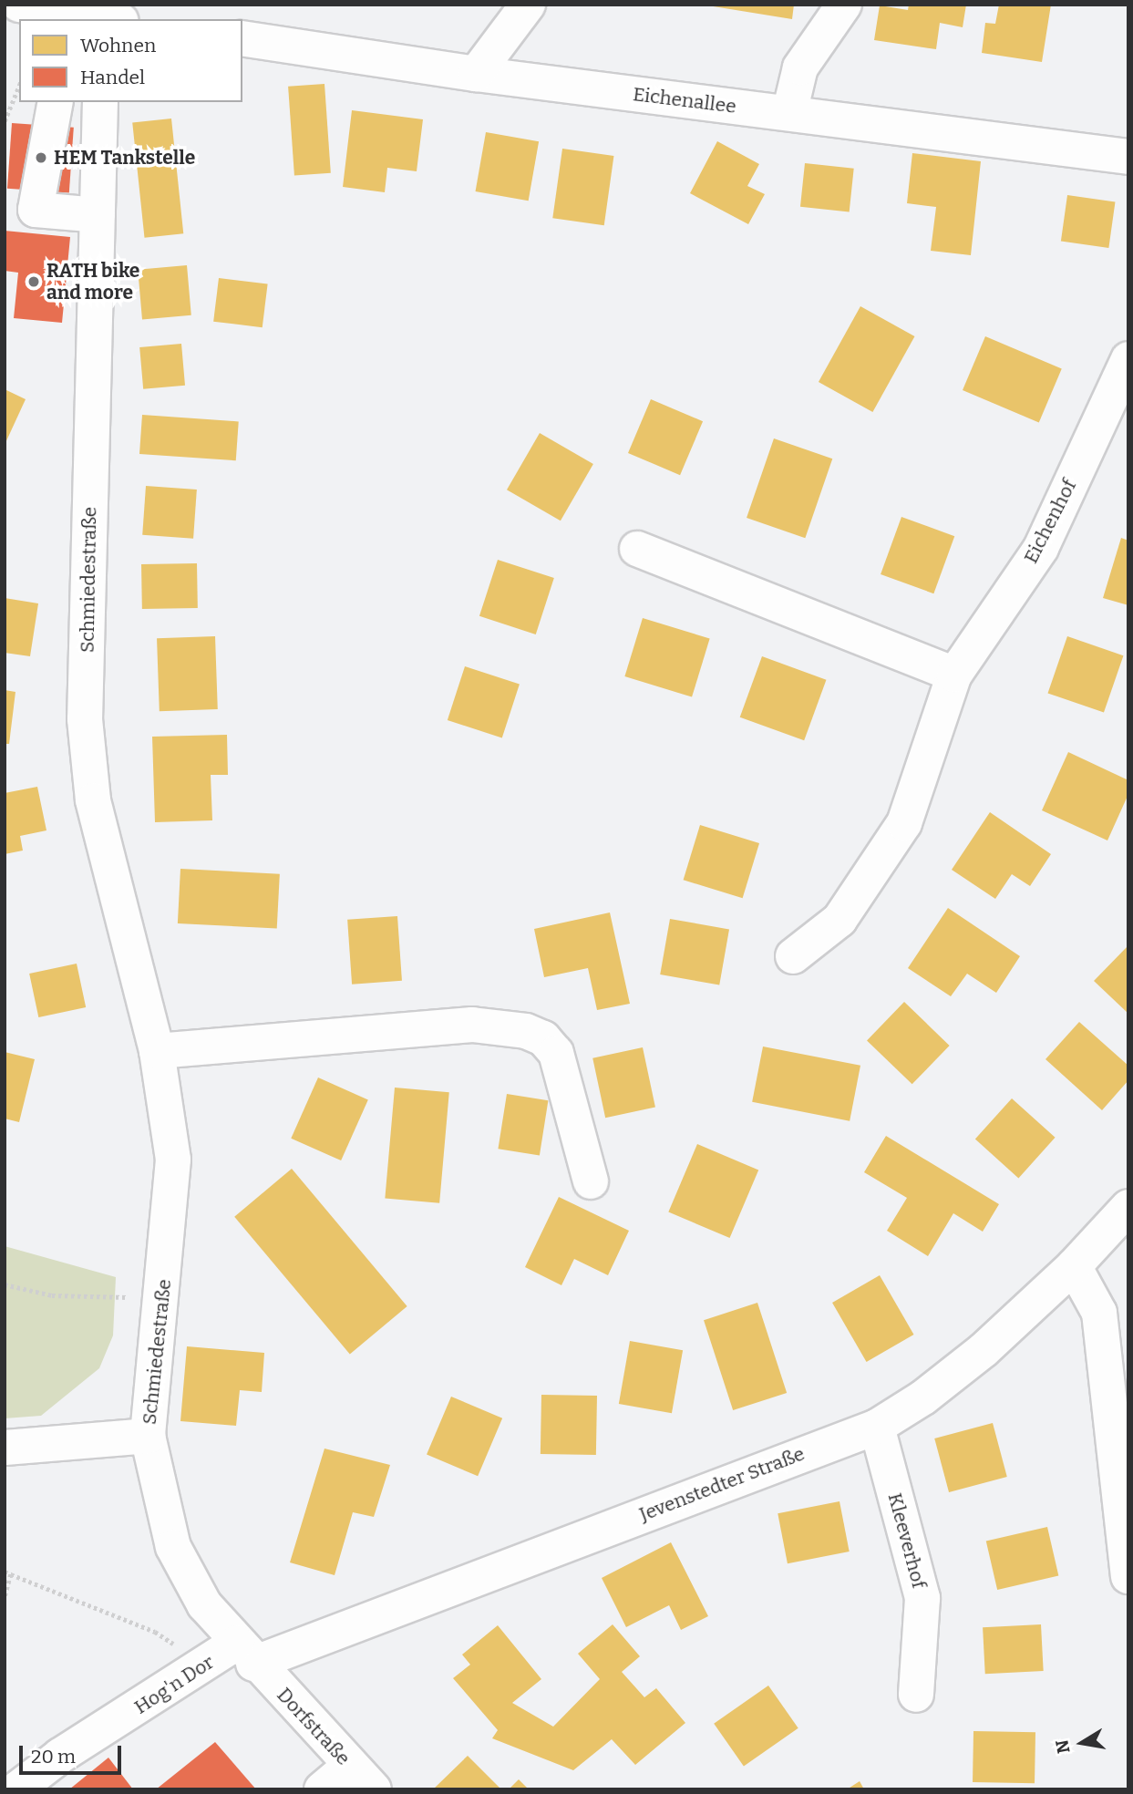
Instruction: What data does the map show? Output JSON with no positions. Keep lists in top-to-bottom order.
{
  "streets": {
    "street": [
      "Eichenallee",
      "Eichenhof",
      "Schmiedestraße",
      "Jevenstedter Straße",
      "Kleeverhof",
      "Hog'n Dor",
      "Dorfstraße"
    ]
  },
  "crossings": [
    ["Schmiedestraße", "Jevenstedter Straße"],
    ["Schmiedestraße", "Hog'n Dor"],
    ["Schmiedestraße", "Dorfstraße"],
    ["Jevenstedter Straße", "Kleeverhof"],
    ["Jevenstedter Straße", "Hog'n Dor"],
    ["Jevenstedter Straße", "Dorfstraße"],
    ["Hog'n Dor", "Dorfstraße"]
  ],
  "places": ["HEM Tankstelle", "RATH bike and more"],
  "legend": ["Wohnen", "Handel"],
  "scale_bar": "20 m",
  "north": "left"
}
